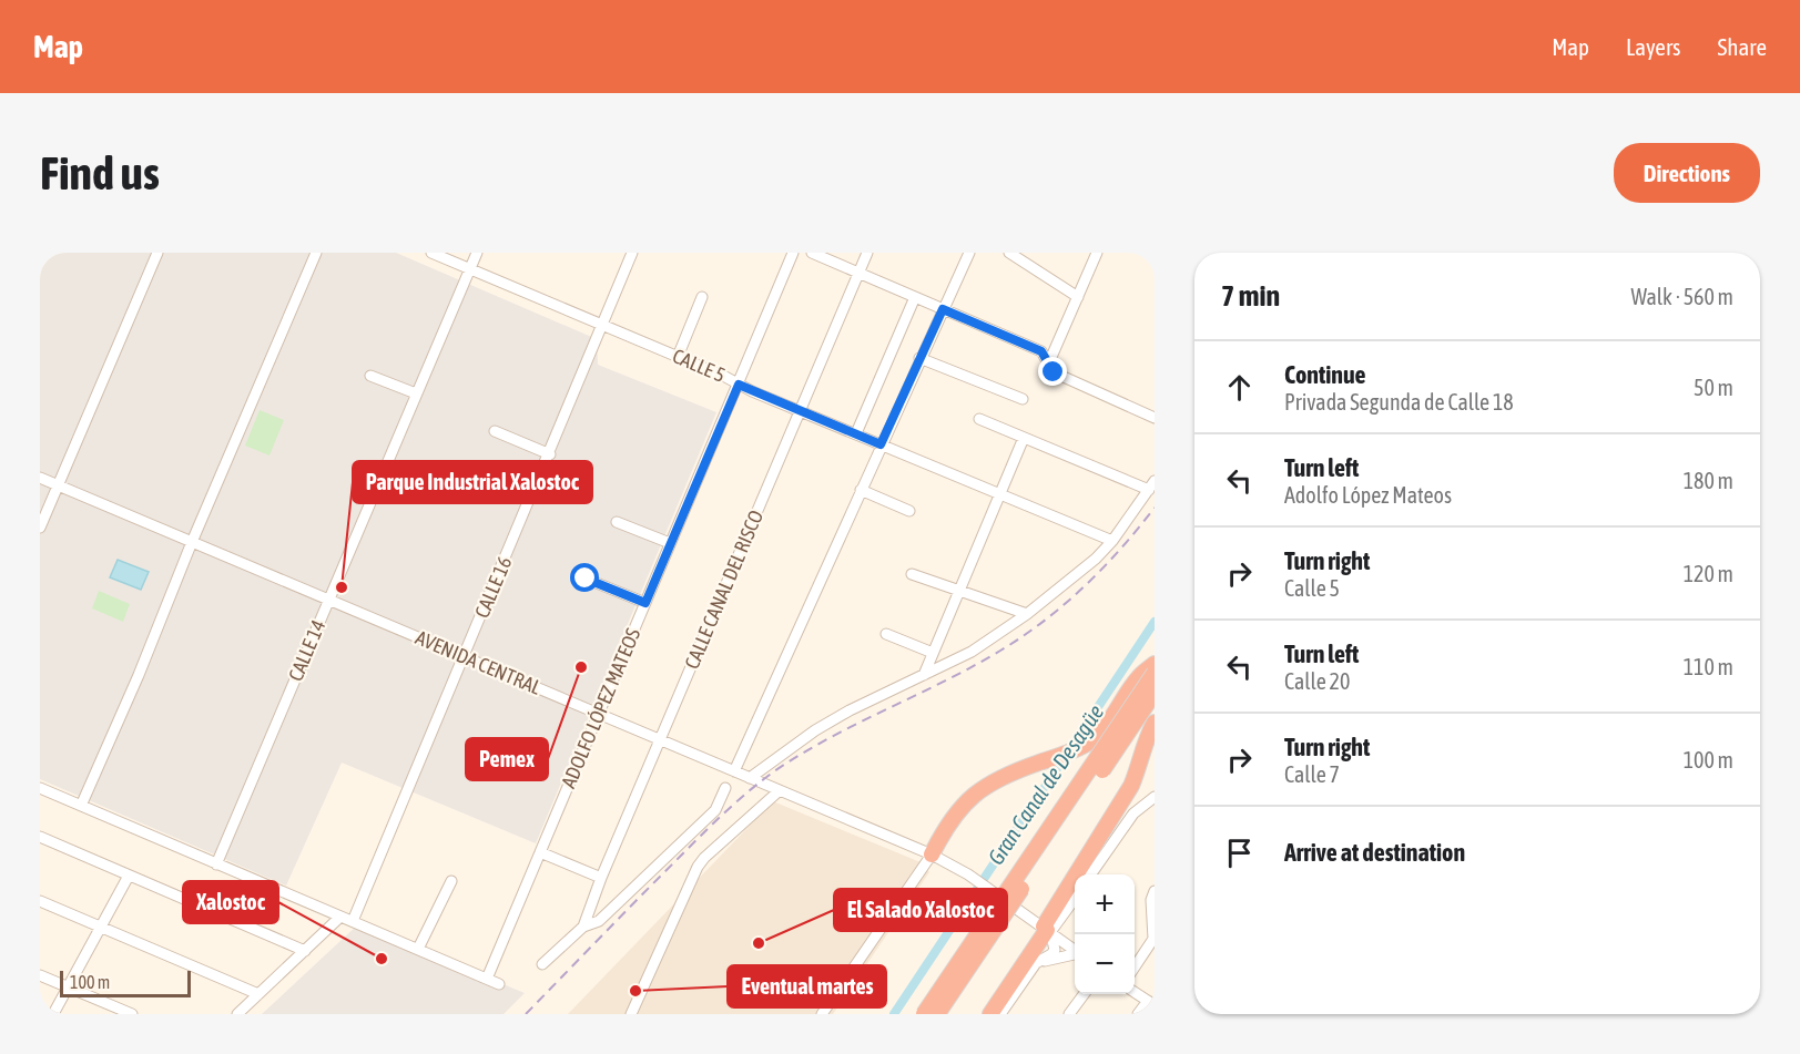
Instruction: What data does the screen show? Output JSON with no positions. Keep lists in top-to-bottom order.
{
  "streets": {
    "street": [
      "CALLE 5",
      "CALLE 16",
      "CALLE CANAL DEL RISCO",
      "CALLE 14",
      "AVENIDA CENTRAL",
      "ADOLFO LÓPEZ MATEOS"
    ]
  },
  "crossings": [
    ["CALLE 5", "CALLE 16"],
    ["CALLE 5", "CALLE CANAL DEL RISCO"],
    ["CALLE 5", "CALLE 14"],
    ["CALLE 5", "ADOLFO LÓPEZ MATEOS"],
    ["CALLE 16", "AVENIDA CENTRAL"],
    ["CALLE CANAL DEL RISCO", "AVENIDA CENTRAL"],
    ["CALLE 14", "AVENIDA CENTRAL"],
    ["AVENIDA CENTRAL", "ADOLFO LÓPEZ MATEOS"]
  ],
  "water": ["Gran Canal de Desagüe"],
  "places": [
    "Parque Industrial Xalostoc",
    "Pemex",
    "El Salado Xalostoc",
    "Xalostoc",
    "Eventual martes"
  ],
  "scale_bar": "100 m",
  "page": {
    "header": "Map",
    "nav": ["Map", "Layers", "Share"],
    "buttons": "Directions",
    "title": "Find us",
    "heading": ["7 min", "Walk · 560 m"],
    "list": [
      ["Continue", "Privada Segunda de Calle 18", "50 m"],
      ["Turn left", "Adolfo López Mateos", "180 m"],
      ["Turn right", "Calle 5", "120 m"],
      ["Turn left", "Calle 20", "110 m"],
      ["Turn right", "Calle 7", "100 m"],
      "Arrive at destination"
    ],
    "map_buttons": ["+", "−"],
    "scale": "100 m"
  }
}
